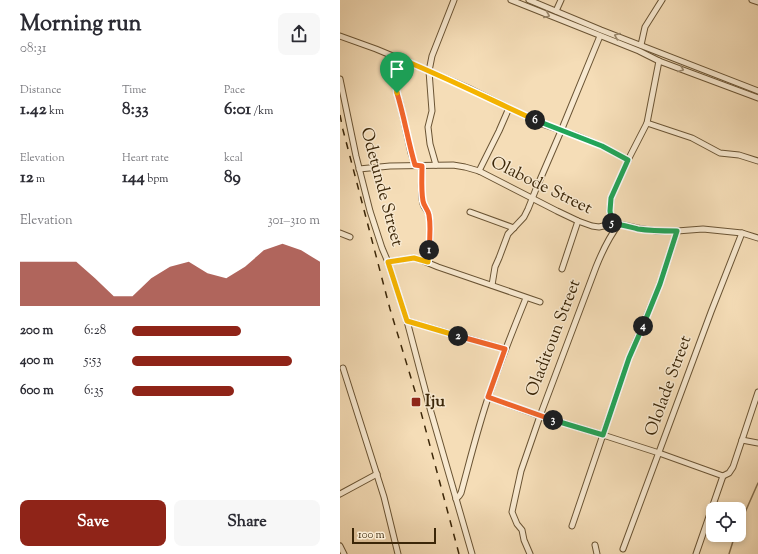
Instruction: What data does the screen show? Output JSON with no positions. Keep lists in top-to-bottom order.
{
  "streets": {
    "street": [
      "Olabode Street",
      "Odetunde Street",
      "Oladitoun Street",
      "Ololade Street"
    ]
  },
  "crossings": [
    ["Olabode Street", "Odetunde Street"],
    ["Olabode Street", "Oladitoun Street"],
    ["Olabode Street", "Ololade Street"]
  ],
  "places": {
    "transit": ["Iju"]
  },
  "scale_bar": "100 m",
  "page": {
    "heading": ["Morning run", "08:31"],
    "stats": [
      ["Distance", "1.42 km"],
      ["Time", "8:33"],
      ["Pace", "6:01 /km"],
      ["Elevation", "12 m"],
      ["Heart rate", "144 bpm"],
      ["kcal", "89"]
    ],
    "pins": [
      "6",
      "5",
      "1",
      "4",
      "2",
      "3"
    ],
    "chart": ["Elevation", "301–310 m"],
    "list": [
      {
        "name": "200 m",
        "note": "6:28"
      },
      {
        "name": "400 m",
        "note": "5:53"
      },
      {
        "name": "600 m",
        "note": "6:35"
      }
    ],
    "buttons": ["Save", "Share"],
    "scale": "100 m"
  }
}
